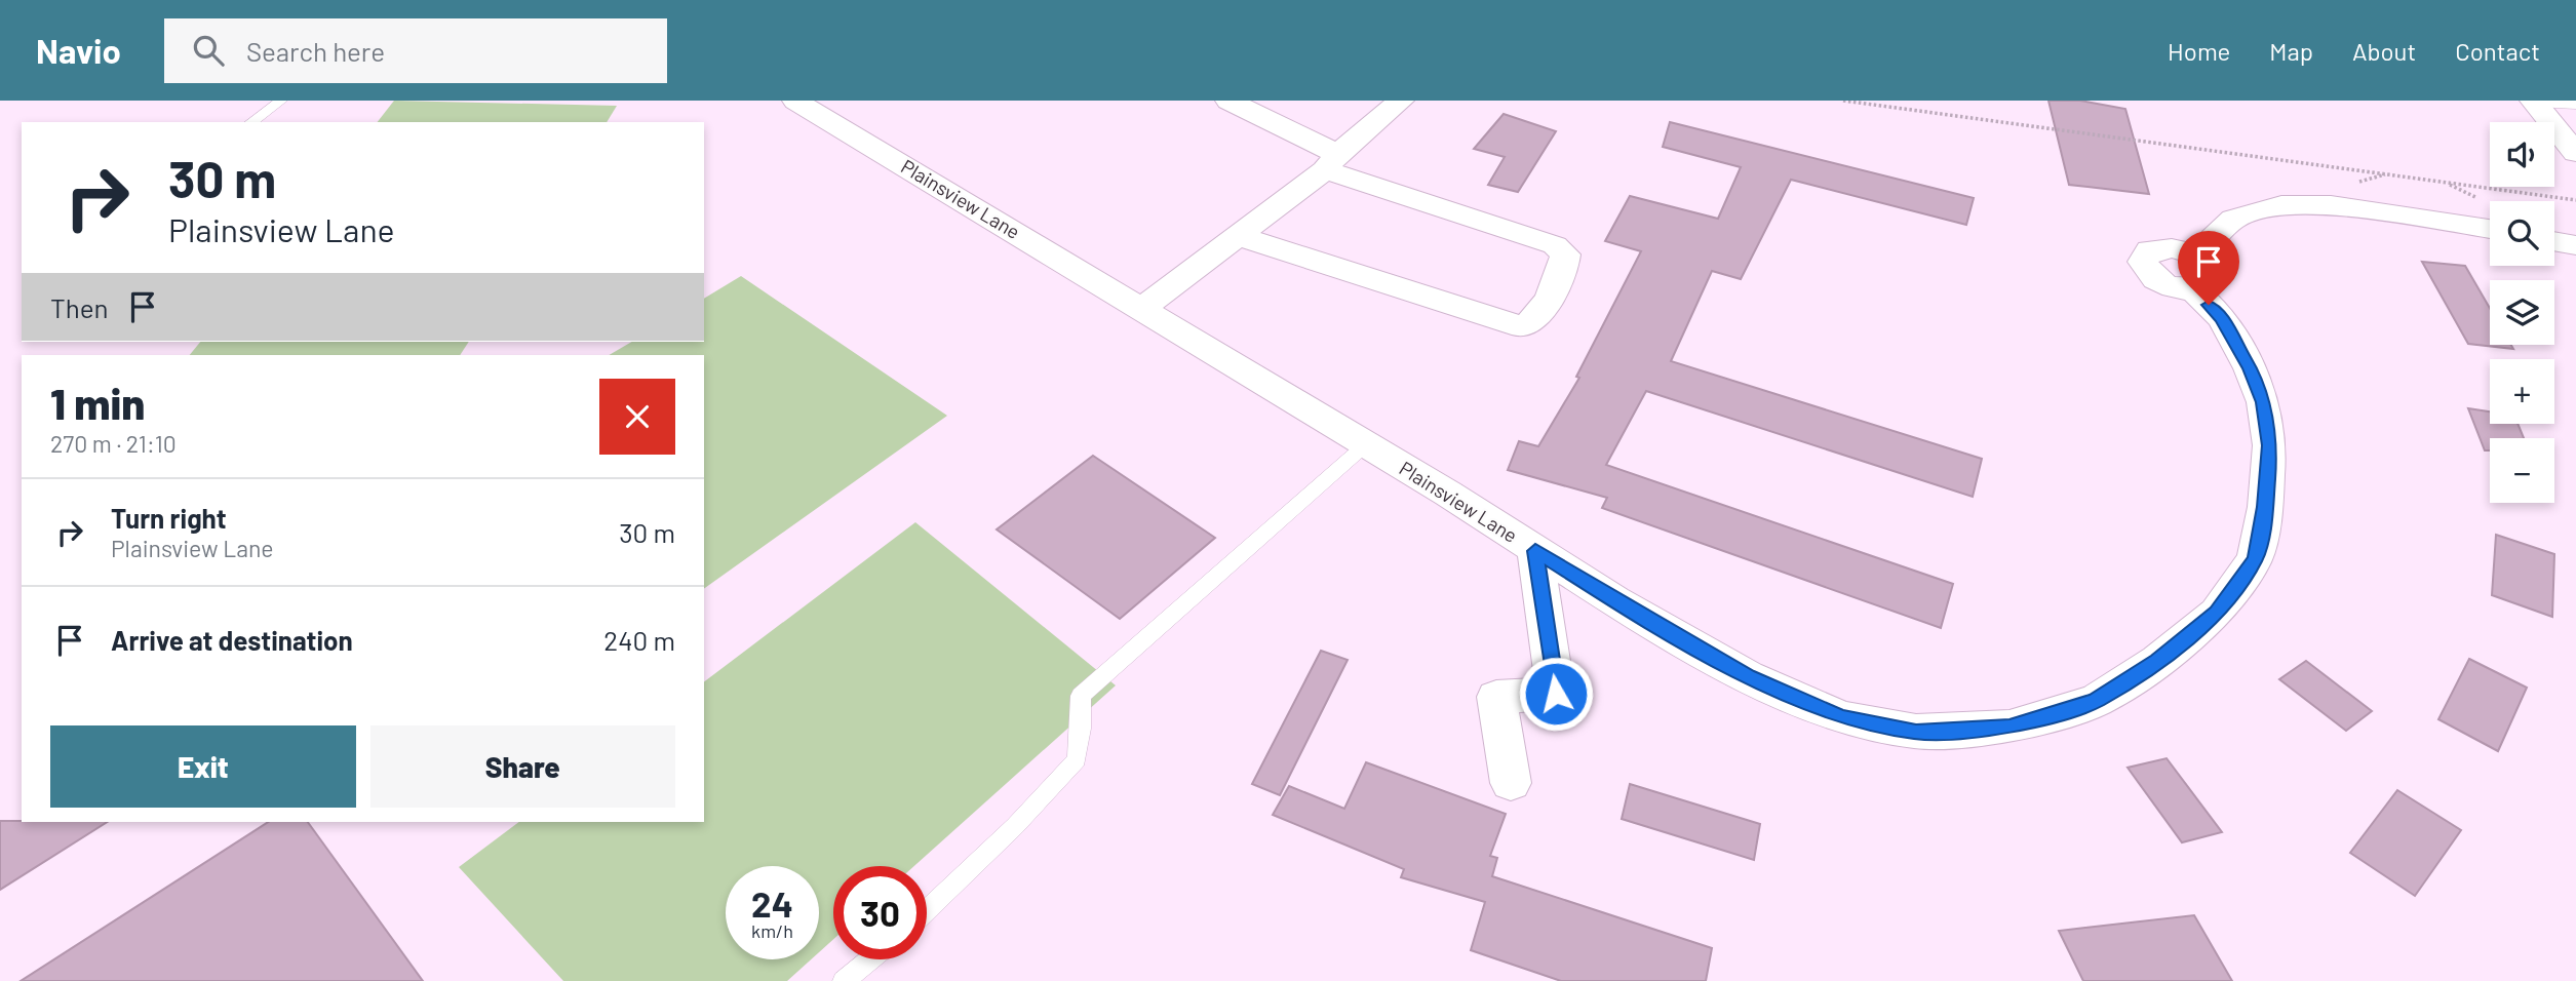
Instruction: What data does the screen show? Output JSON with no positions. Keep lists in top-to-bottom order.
{
  "streets": {
    "street": ["Plainsview Lane"]
  },
  "page": {
    "header": "Navio",
    "search": "Search here",
    "nav": [
      "Home",
      "Map",
      "About",
      "Contact"
    ],
    "map_buttons": ["+", "−"],
    "turn": ["30 m", "Plainsview Lane"],
    "then": "Then",
    "heading": ["1 min", "270 m · 21:10"],
    "list": [
      {
        "name": "Turn right",
        "note": "Plainsview Lane",
        "value": "30 m"
      },
      {
        "name": "Arrive at destination",
        "value": "240 m"
      }
    ],
    "buttons": ["Exit", "Share"],
    "speed": "24 km/h",
    "limit": "30"
  }
}
